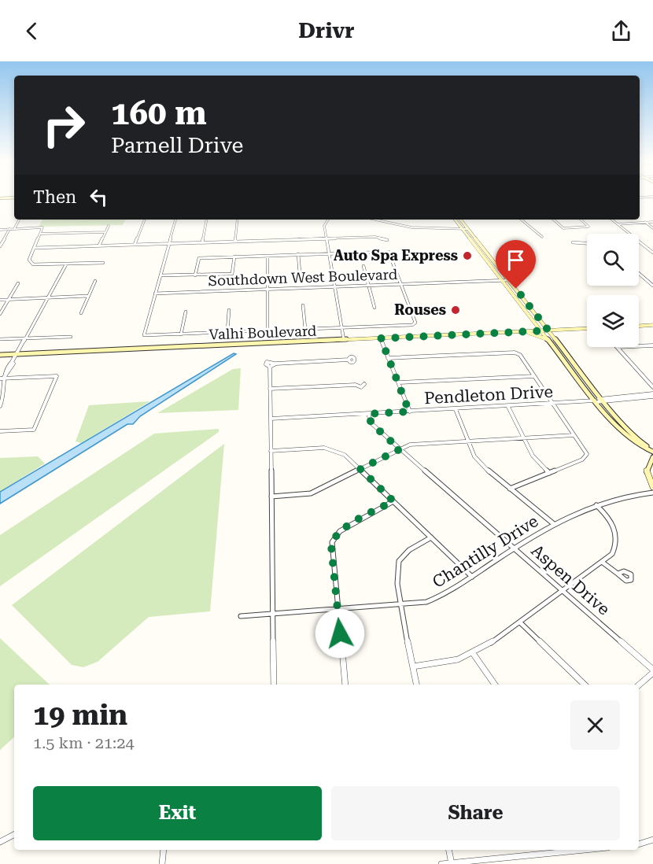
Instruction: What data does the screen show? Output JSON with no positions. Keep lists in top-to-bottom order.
{
  "streets": {
    "street": [
      "Southdown West Boulevard",
      "Valhi Boulevard",
      "Pendleton Drive",
      "Chantilly Drive",
      "Aspen Drive"
    ]
  },
  "crossings": [
    ["Pendleton Drive", "Aspen Drive"],
    ["Chantilly Drive", "Aspen Drive"]
  ],
  "places": ["Auto Spa Express", "Rouses"],
  "page": {
    "header": "Drivr",
    "turn": ["160 m", "Parnell Drive"],
    "then": "Then",
    "heading": ["19 min", "1.5 km · 21:24"],
    "buttons": ["Exit", "Share"]
  }
}
